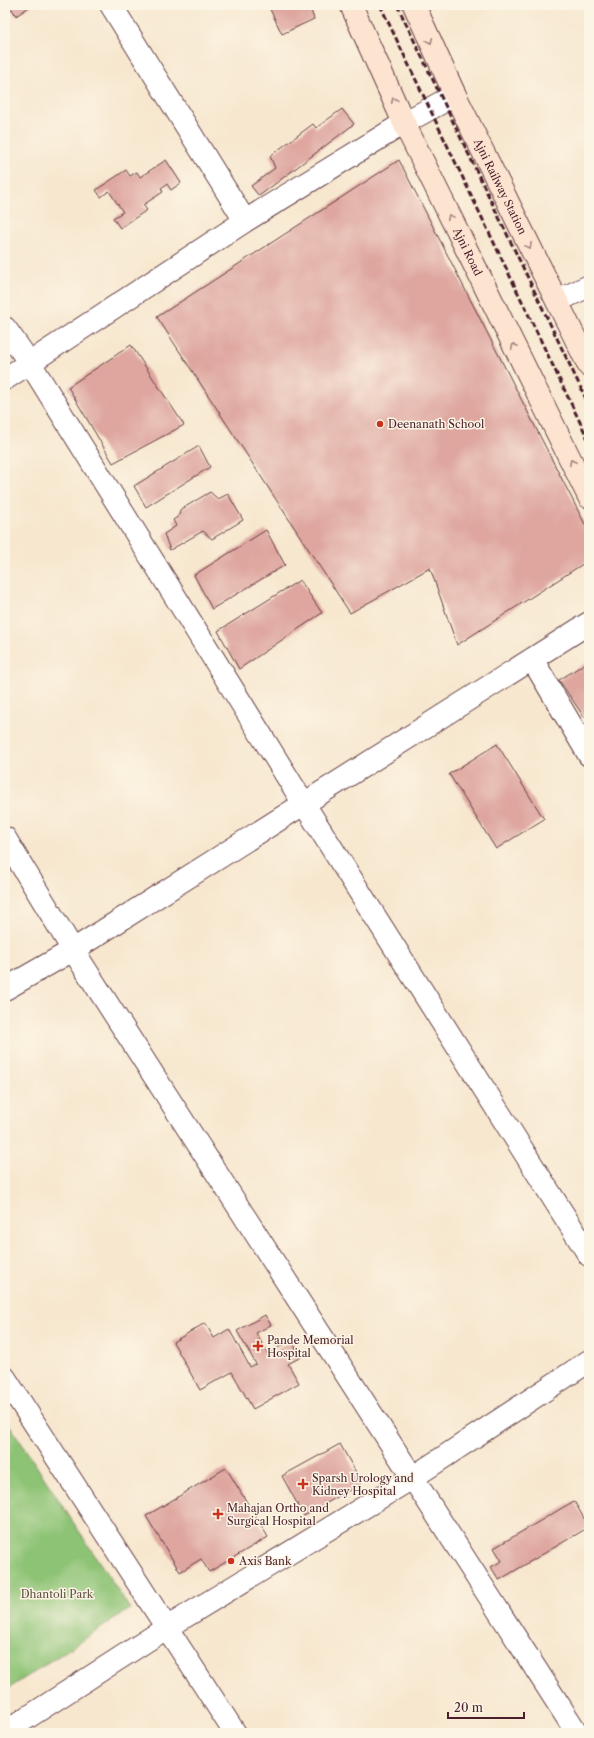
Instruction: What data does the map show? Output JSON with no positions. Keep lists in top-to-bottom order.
{
  "streets": {
    "main road": ["Ajni Railway Station", "Ajni Road"]
  },
  "one_way": ["Ajni Railway Station", "Ajni Road"],
  "parks": ["Dhantoli Park"],
  "places": {
    "other": ["Deenanath School", "Axis Bank"],
    "health": ["Pande Memorial Hospital", "Sparsh Urology and Kidney Hospital", "Mahajan Ortho and Surgical Hospital"]
  },
  "scale_bar": "20 m"
}
